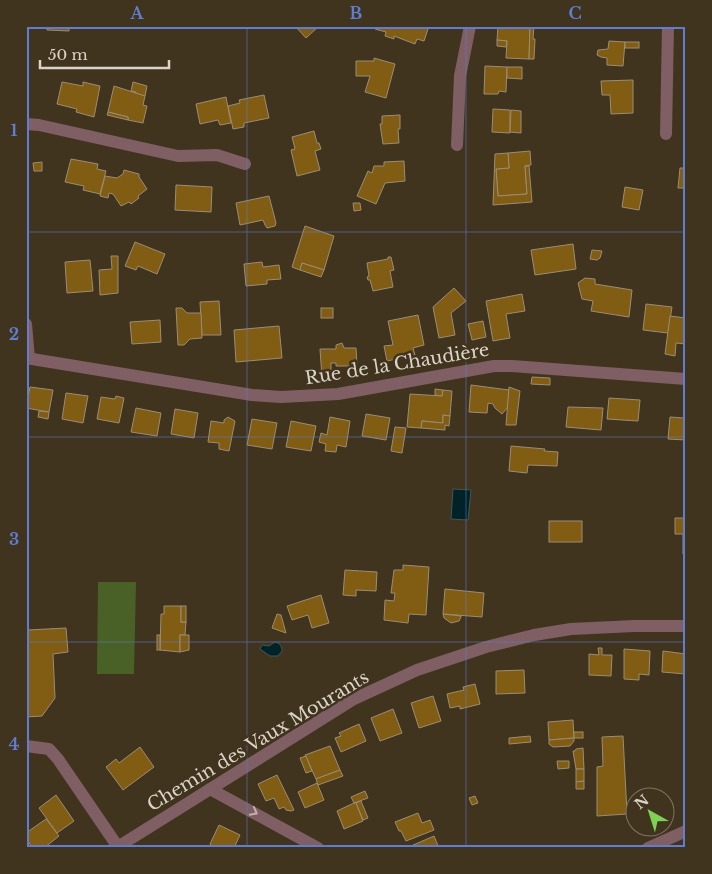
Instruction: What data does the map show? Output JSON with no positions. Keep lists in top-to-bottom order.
{
  "streets": {
    "street": ["Rue de la Chaudière", "Chemin des Vaux Mourants"]
  },
  "scale_bar": "50 m",
  "north": "top left",
  "grid": {
    "columns": ["A", "B", "C"],
    "rows": [
      "1",
      "2",
      "3",
      "4"
    ]
  }
}
